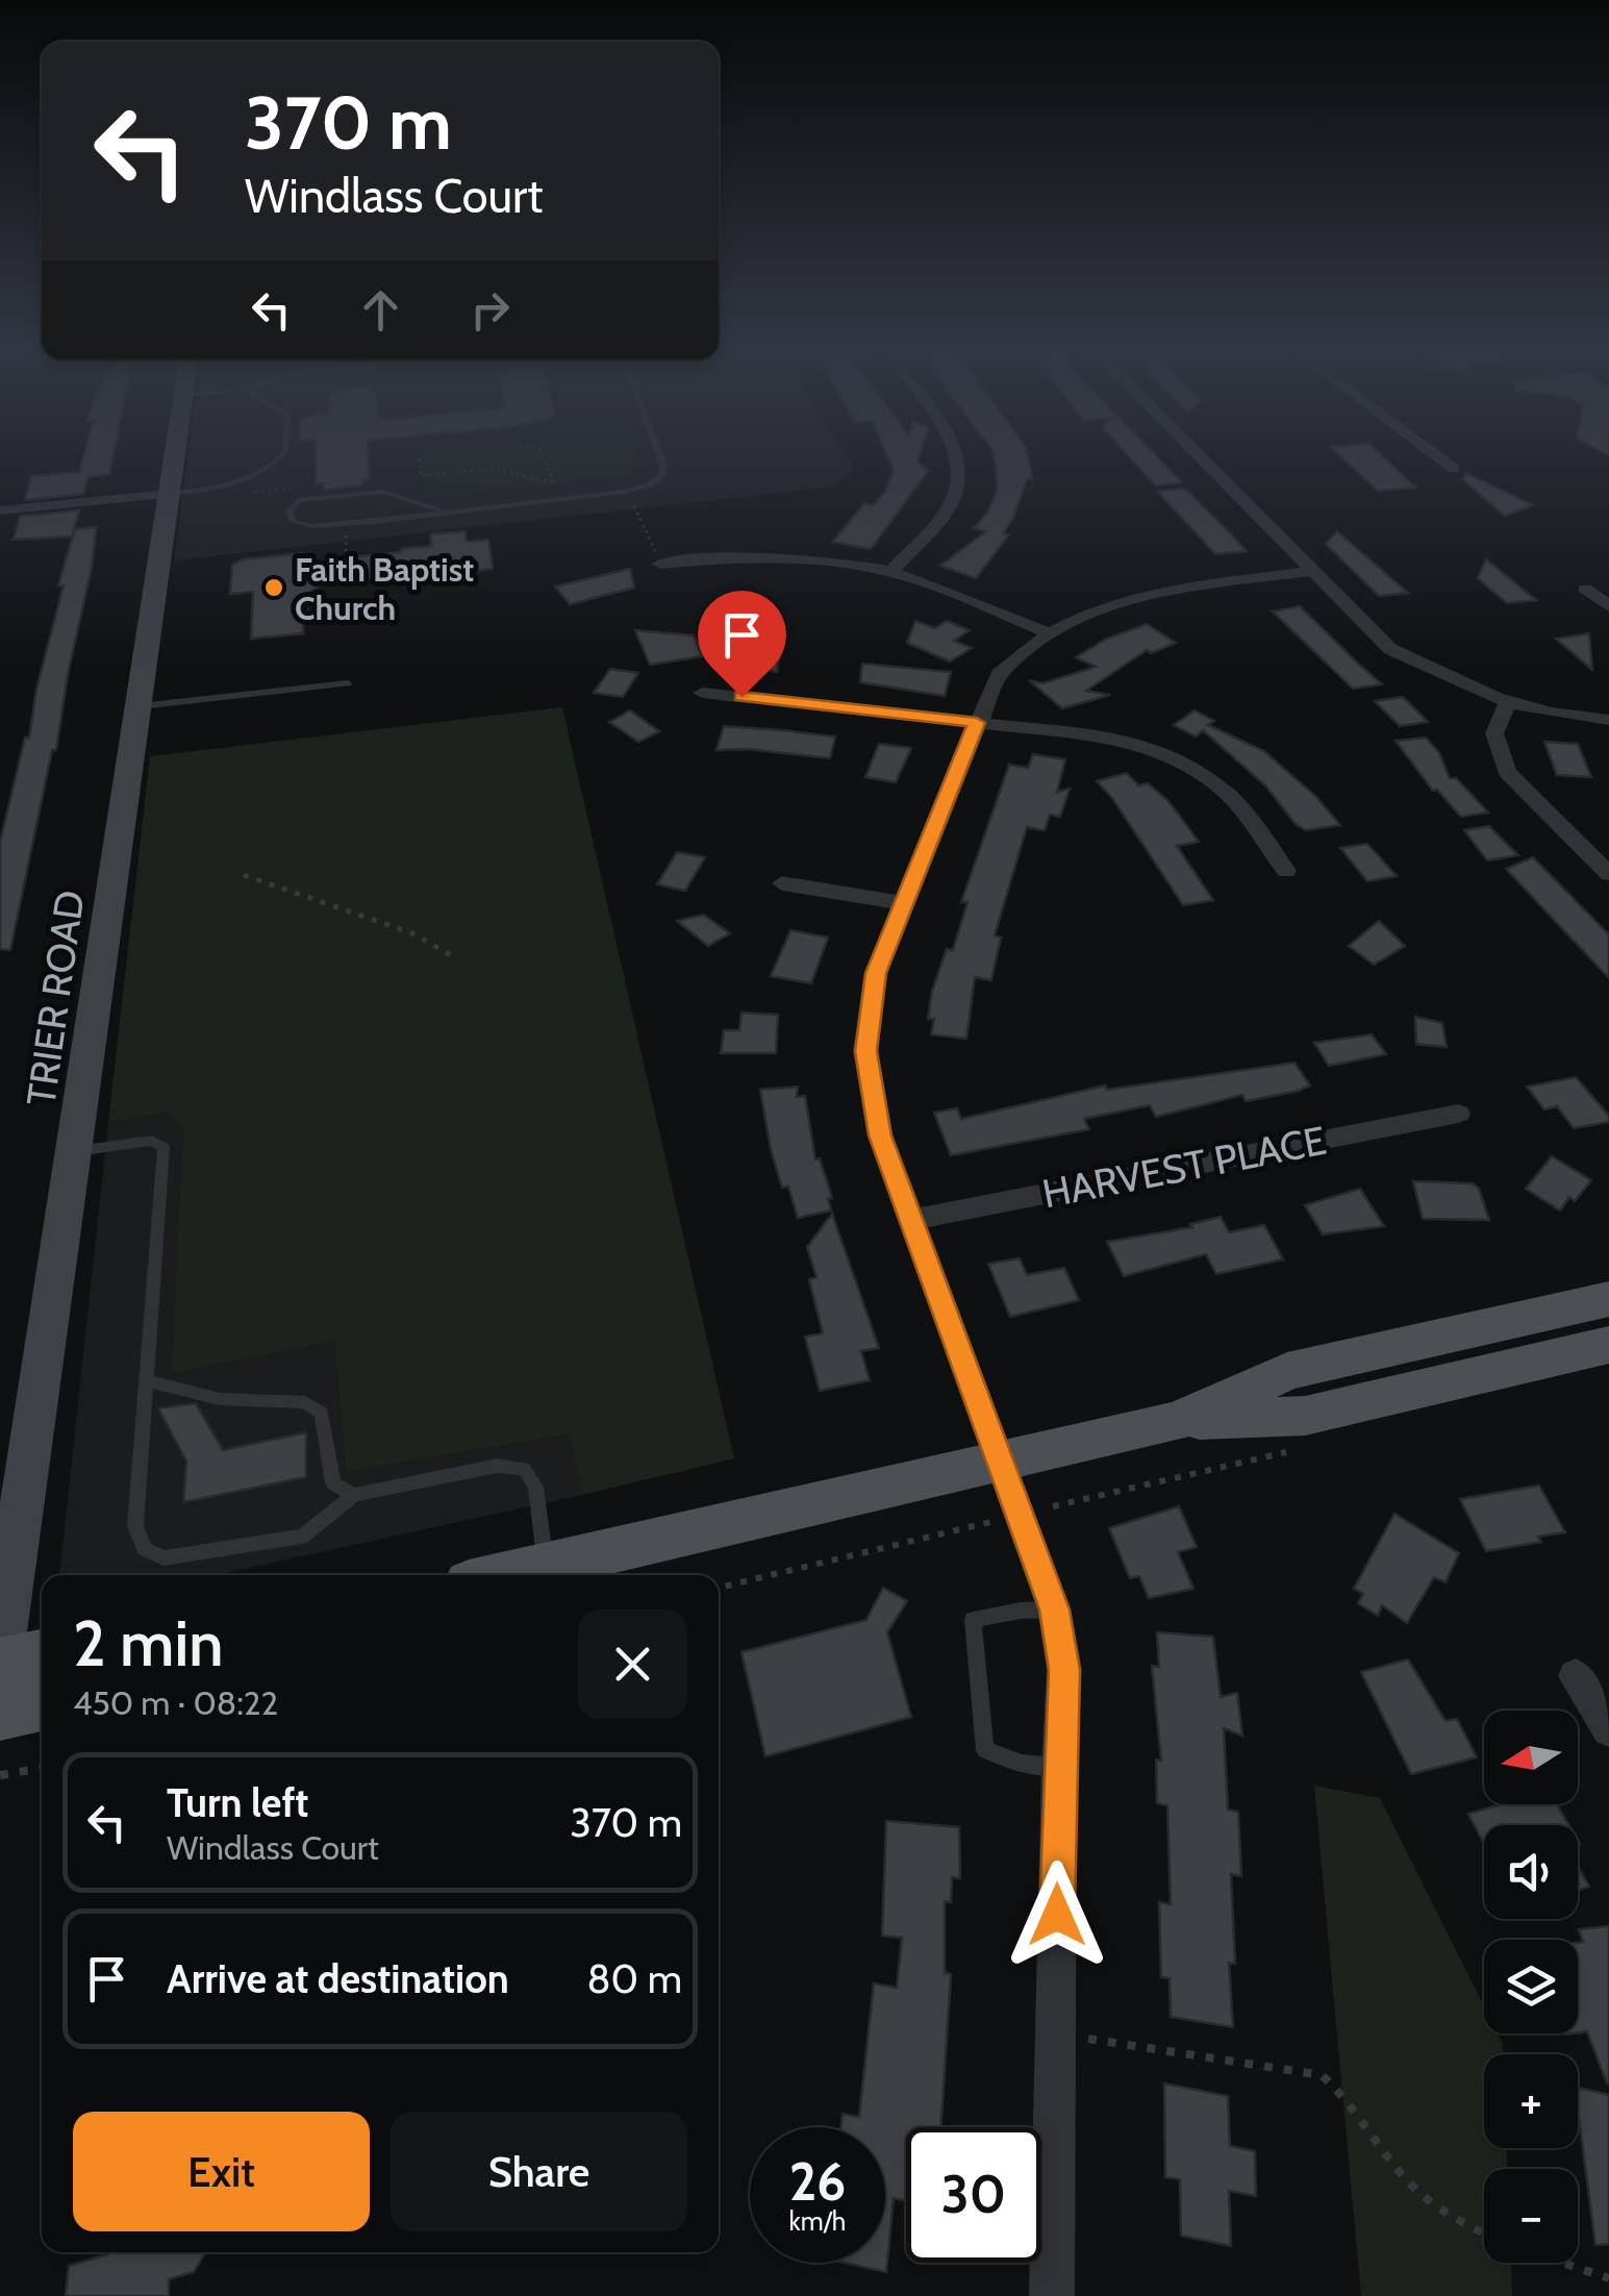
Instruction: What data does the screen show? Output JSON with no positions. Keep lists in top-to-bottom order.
{
  "streets": {
    "street": ["TRIER ROAD", "HARVEST PLACE"]
  },
  "places": ["Faith Baptist Church"],
  "north": "left",
  "page": {
    "turn": ["370 m", "Windlass Court"],
    "heading": ["2 min", "450 m · 08:22"],
    "map_buttons": ["+", "−"],
    "list": [
      {
        "name": "Turn left",
        "note": "Windlass Court",
        "value": "370 m"
      },
      {
        "name": "Arrive at destination",
        "value": "80 m"
      }
    ],
    "buttons": ["Exit", "Share"],
    "speed": "26 km/h",
    "limit": "30"
  }
}
